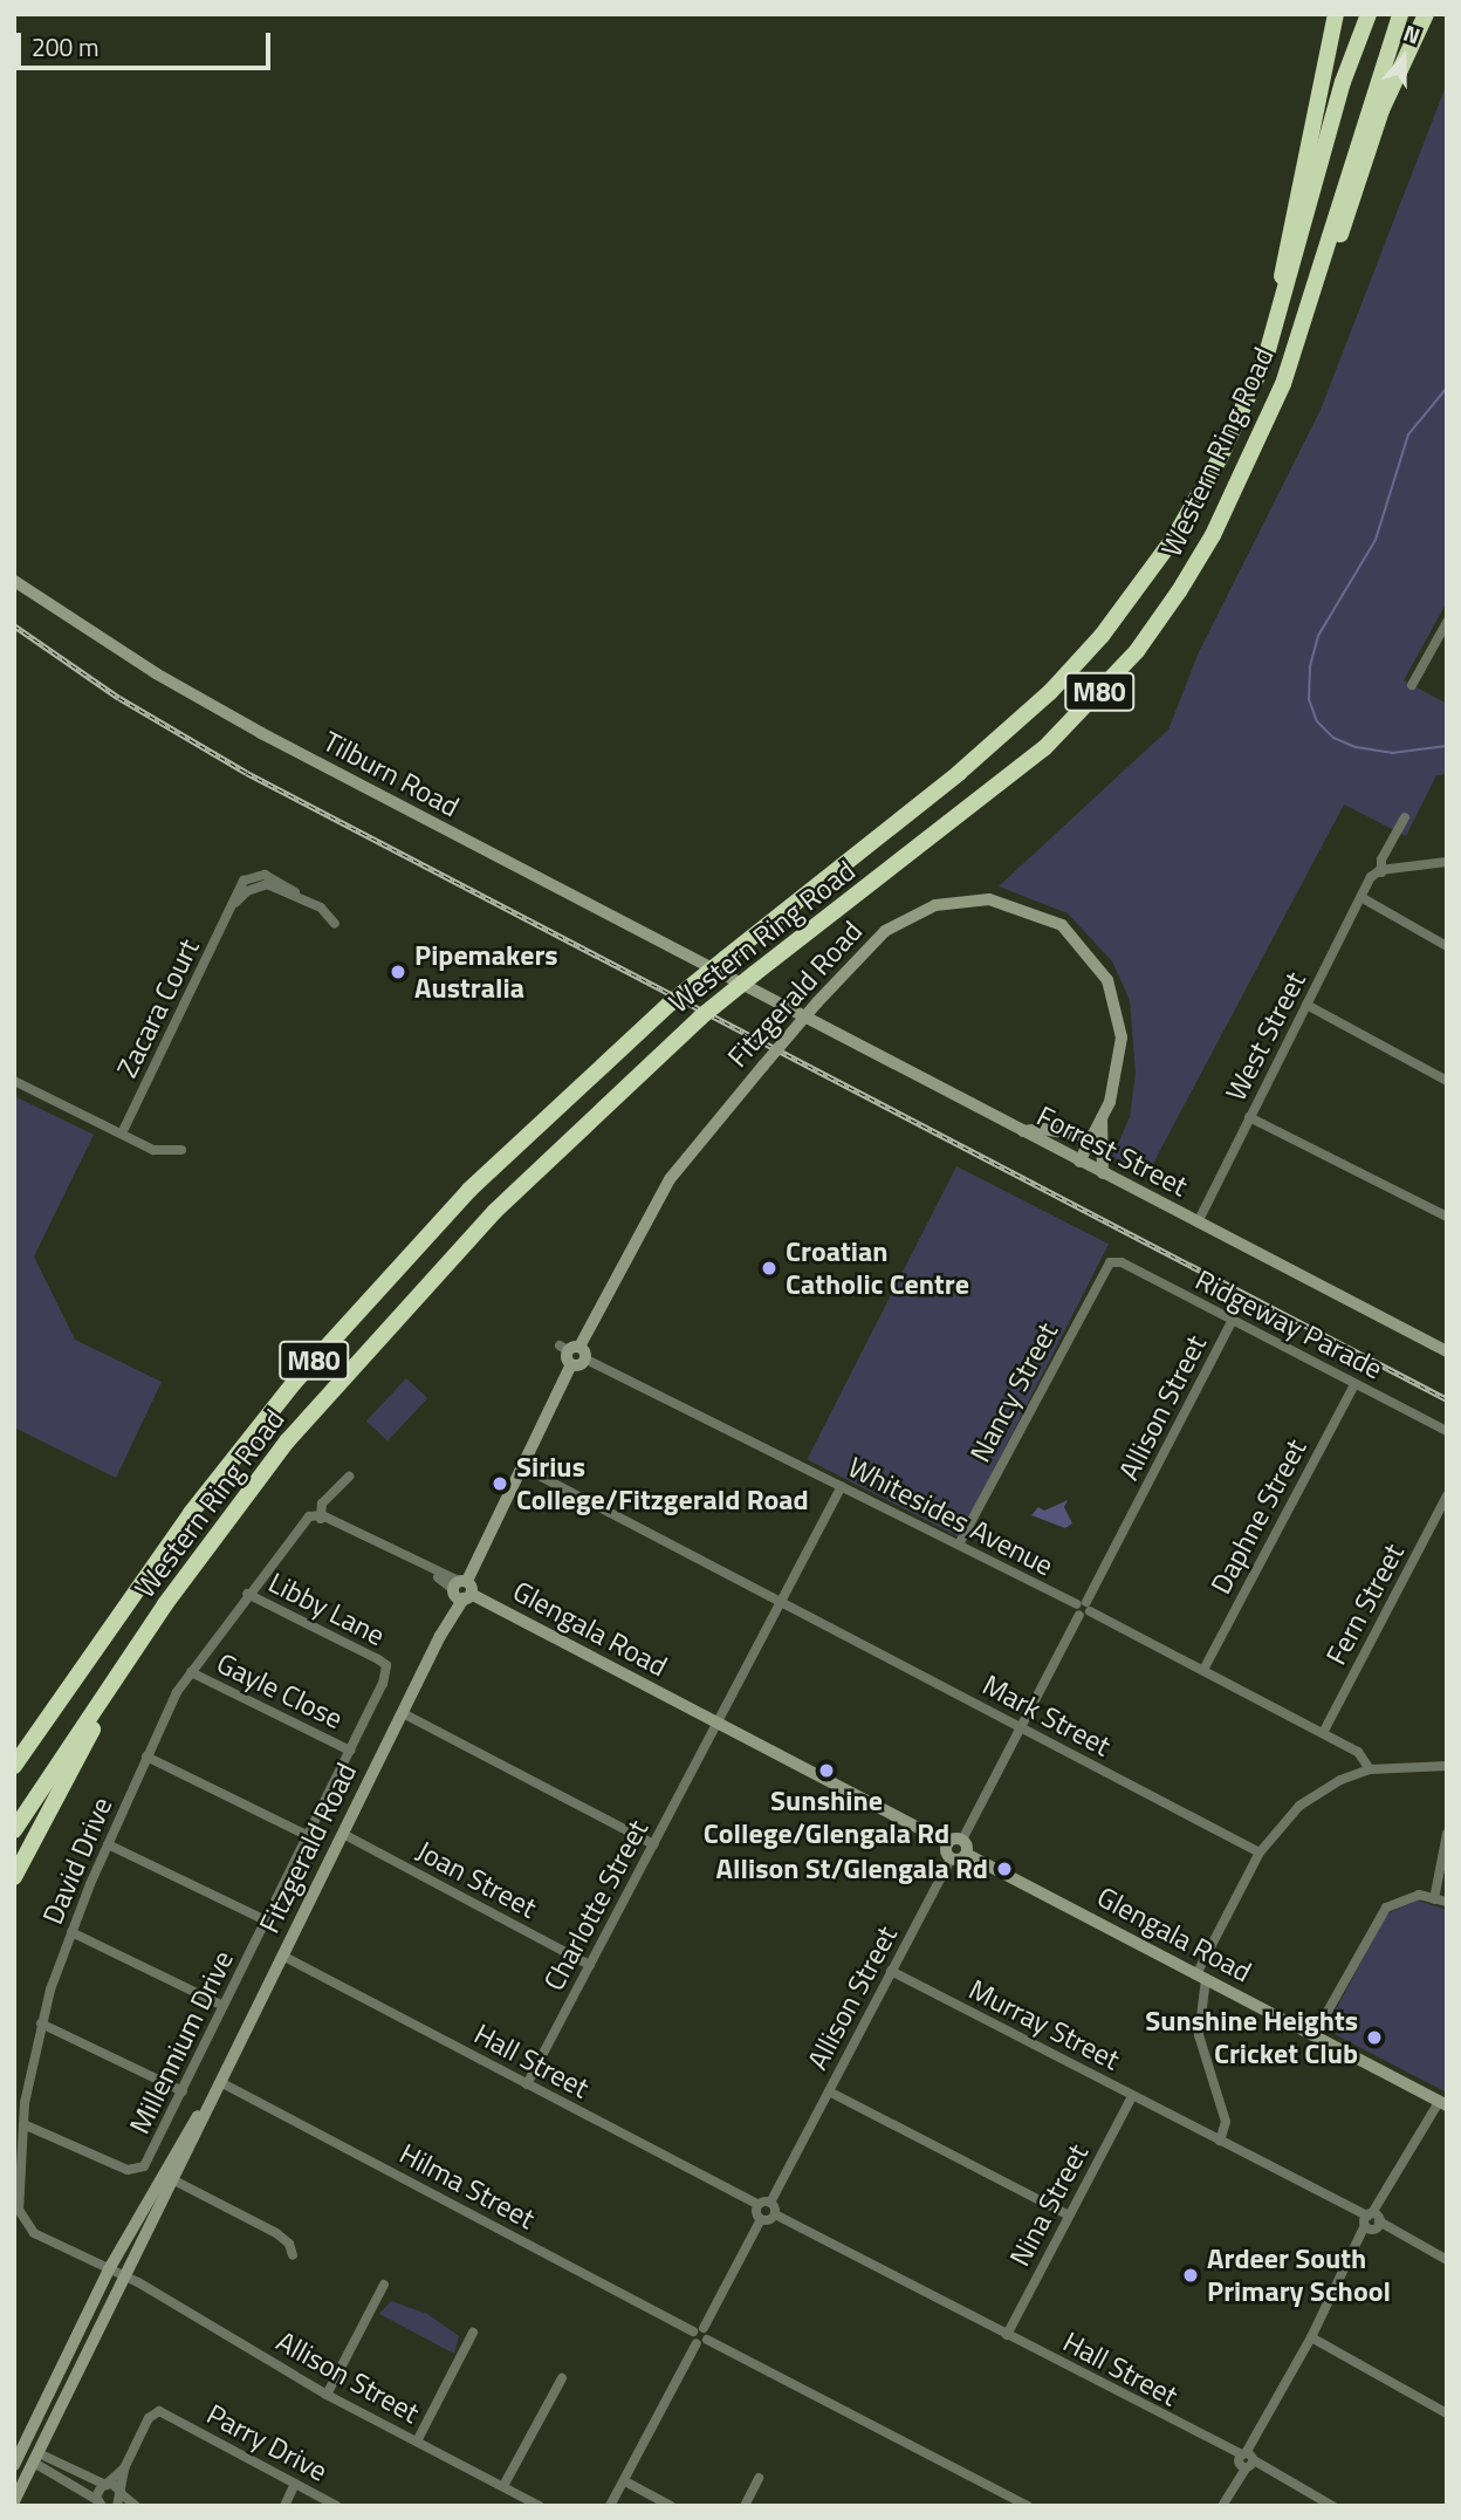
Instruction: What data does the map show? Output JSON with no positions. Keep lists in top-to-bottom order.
{
  "streets": {
    "highway": ["Western Ring Road", "M80"],
    "street": [
      "Tilburn Road",
      "Fitzgerald Road",
      "Zacara Court",
      "West Street",
      "Forrest Street",
      "Ridgeway Parade",
      "Nancy Street",
      "Allison Street",
      "Whitesides Avenue",
      "Daphne Street",
      "Fern Street",
      "Libby Lane",
      "Glengala Road",
      "Gayle Close",
      "Mark Street",
      "David Drive",
      "Joan Street",
      "Charlotte Street",
      "Murray Street",
      "Millennium Drive",
      "Hall Street",
      "Hilma Street",
      "Nina Street",
      "Parry Drive"
    ]
  },
  "crossings": [
    ["Tilburn Road", "Forrest Street"],
    ["Fitzgerald Road", "Forrest Street"],
    ["Fitzgerald Road", "Whitesides Avenue"],
    ["Fitzgerald Road", "Glengala Road"],
    ["Fitzgerald Road", "Mark Street"],
    ["Fitzgerald Road", "David Drive"],
    ["Fitzgerald Road", "Joan Street"],
    ["Fitzgerald Road", "Hall Street"],
    ["Fitzgerald Road", "Hilma Street"],
    ["West Street", "Forrest Street"],
    ["Ridgeway Parade", "Nancy Street"],
    ["Ridgeway Parade", "Allison Street"],
    ["Ridgeway Parade", "Daphne Street"],
    ["Nancy Street", "Whitesides Avenue"],
    ["Allison Street", "Whitesides Avenue"],
    ["Allison Street", "Mark Street"],
    ["Allison Street", "David Drive"],
    ["Allison Street", "Murray Street"],
    ["Whitesides Avenue", "Daphne Street"],
    ["Whitesides Avenue", "Fern Street"],
    ["Whitesides Avenue", "Charlotte Street"],
    ["Libby Lane", "David Drive"],
    ["Libby Lane", "Millennium Drive"],
    ["Glengala Road", "Charlotte Street"],
    ["Gayle Close", "David Drive"],
    ["Gayle Close", "Millennium Drive"],
    ["Mark Street", "Charlotte Street"],
    ["David Drive", "Millennium Drive"],
    ["Joan Street", "Charlotte Street"],
    ["Charlotte Street", "Hall Street"],
    ["Murray Street", "Nina Street"],
    ["Hall Street", "Nina Street"]
  ],
  "places": [
    "Pipemakers Australia",
    "Croatian Catholic Centre",
    "Sirius College/Fitzgerald Road",
    "Sunshine College/Glengala Rd",
    "Allison St/Glengala Rd",
    "Sunshine Heights Cricket Club",
    "Ardeer South Primary School"
  ],
  "scale_bar": "200 m",
  "north": "top"
}
